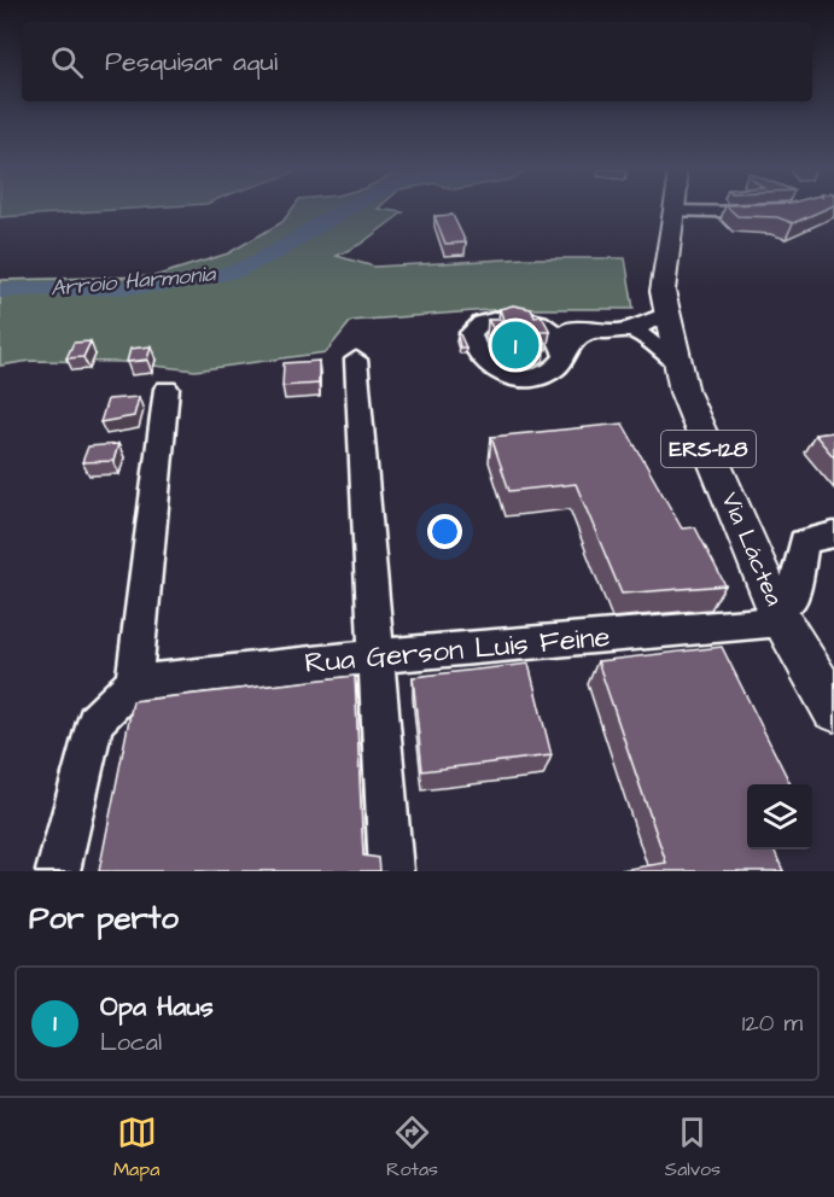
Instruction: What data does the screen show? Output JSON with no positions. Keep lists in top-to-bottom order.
{
  "streets": {
    "main road": ["ERS-128", "Via Láctea"],
    "street": ["Rua Gerson Luis Feine"]
  },
  "crossings": [
    ["Via Láctea", "Rua Gerson Luis Feine"]
  ],
  "water": ["Arroio Harmonia"],
  "page": {
    "search": "Pesquisar aqui",
    "pins": "1",
    "heading": "Por perto",
    "list": [
      {
        "mark": "1",
        "name": "Opa Haus",
        "note": "Local",
        "value": "120 m"
      }
    ],
    "nav": ["Mapa", "Rotas", "Salvos"]
  }
}
